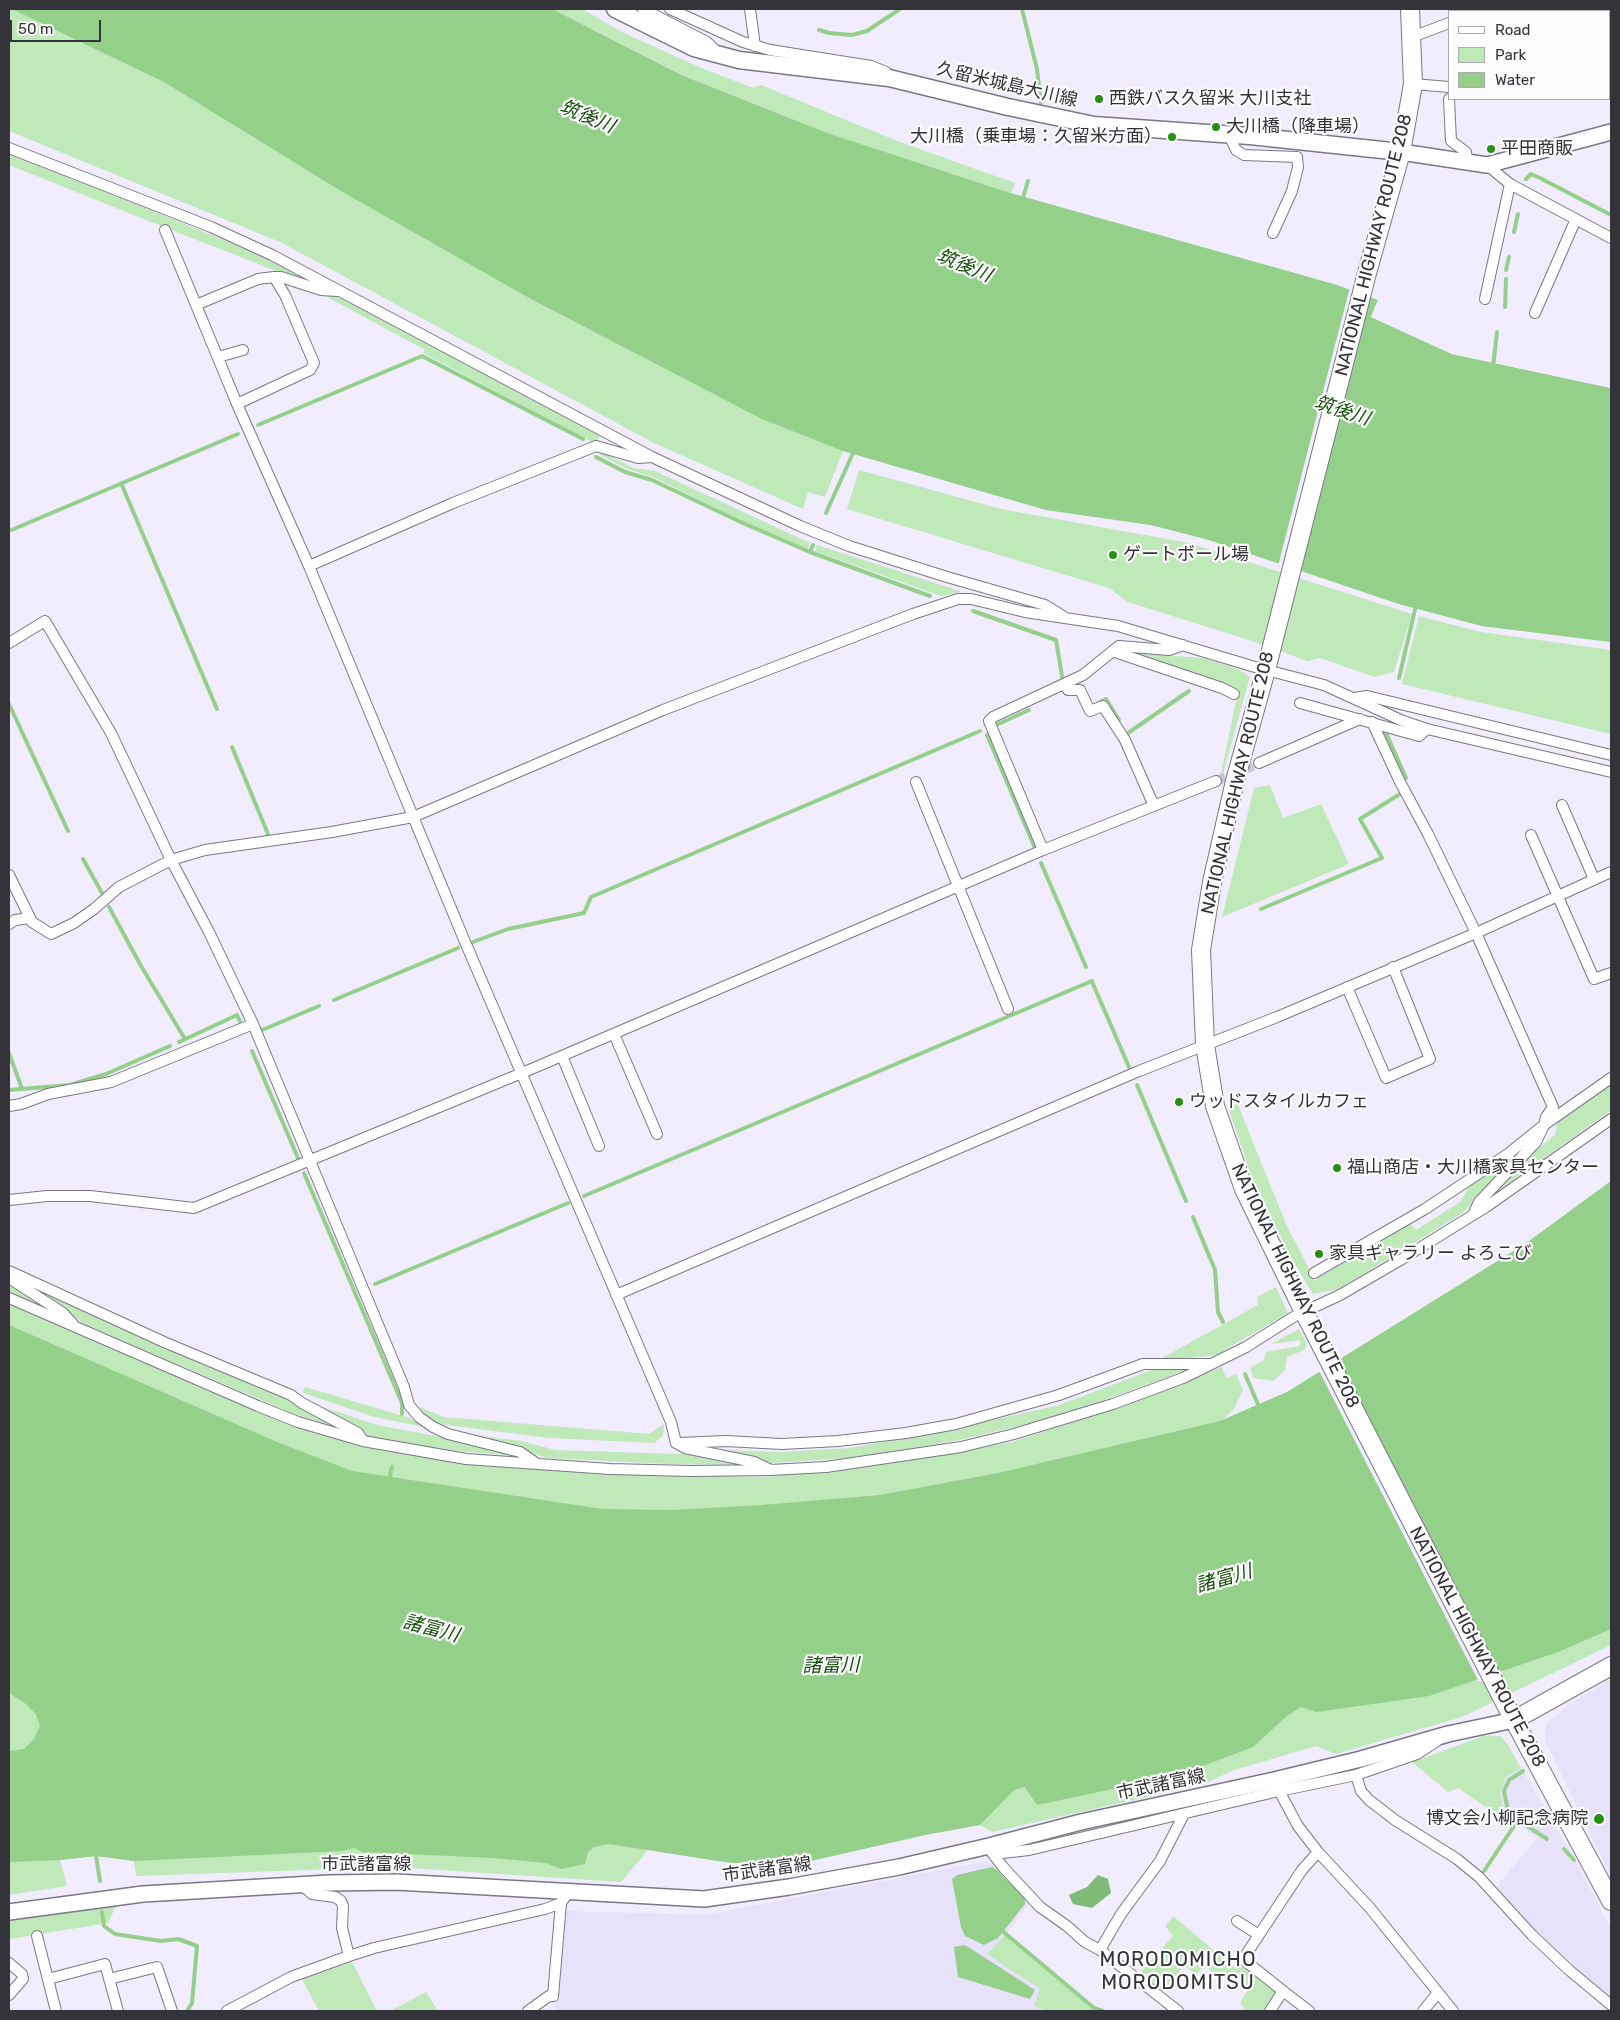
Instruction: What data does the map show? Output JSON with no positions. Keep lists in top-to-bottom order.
{
  "streets": {
    "highway": ["NATIONAL HIGHWAY ROUTE 208"],
    "main road": ["久留米城島大川線", "市武諸富線"]
  },
  "crossings": [
    ["久留米城島大川線", "NATIONAL HIGHWAY ROUTE 208"],
    ["NATIONAL HIGHWAY ROUTE 208", "市武諸富線"]
  ],
  "districts": ["MORODOMICHO MORODOMITSU"],
  "water": ["筑後川", "諸富川"],
  "places": [
    "西鉄バス久留米 大川支社",
    "大川橋（降車場）",
    "大川橋（乗車場：久留米方面）",
    "平田商販",
    "ゲートボール場",
    "ウッドスタイルカフェ",
    "福山商店・大川橋家具センター",
    "家具ギャラリー よろこび",
    "博文会小柳記念病院"
  ],
  "legend": ["Road", "Park", "Water"],
  "scale_bar": "50 m"
}
